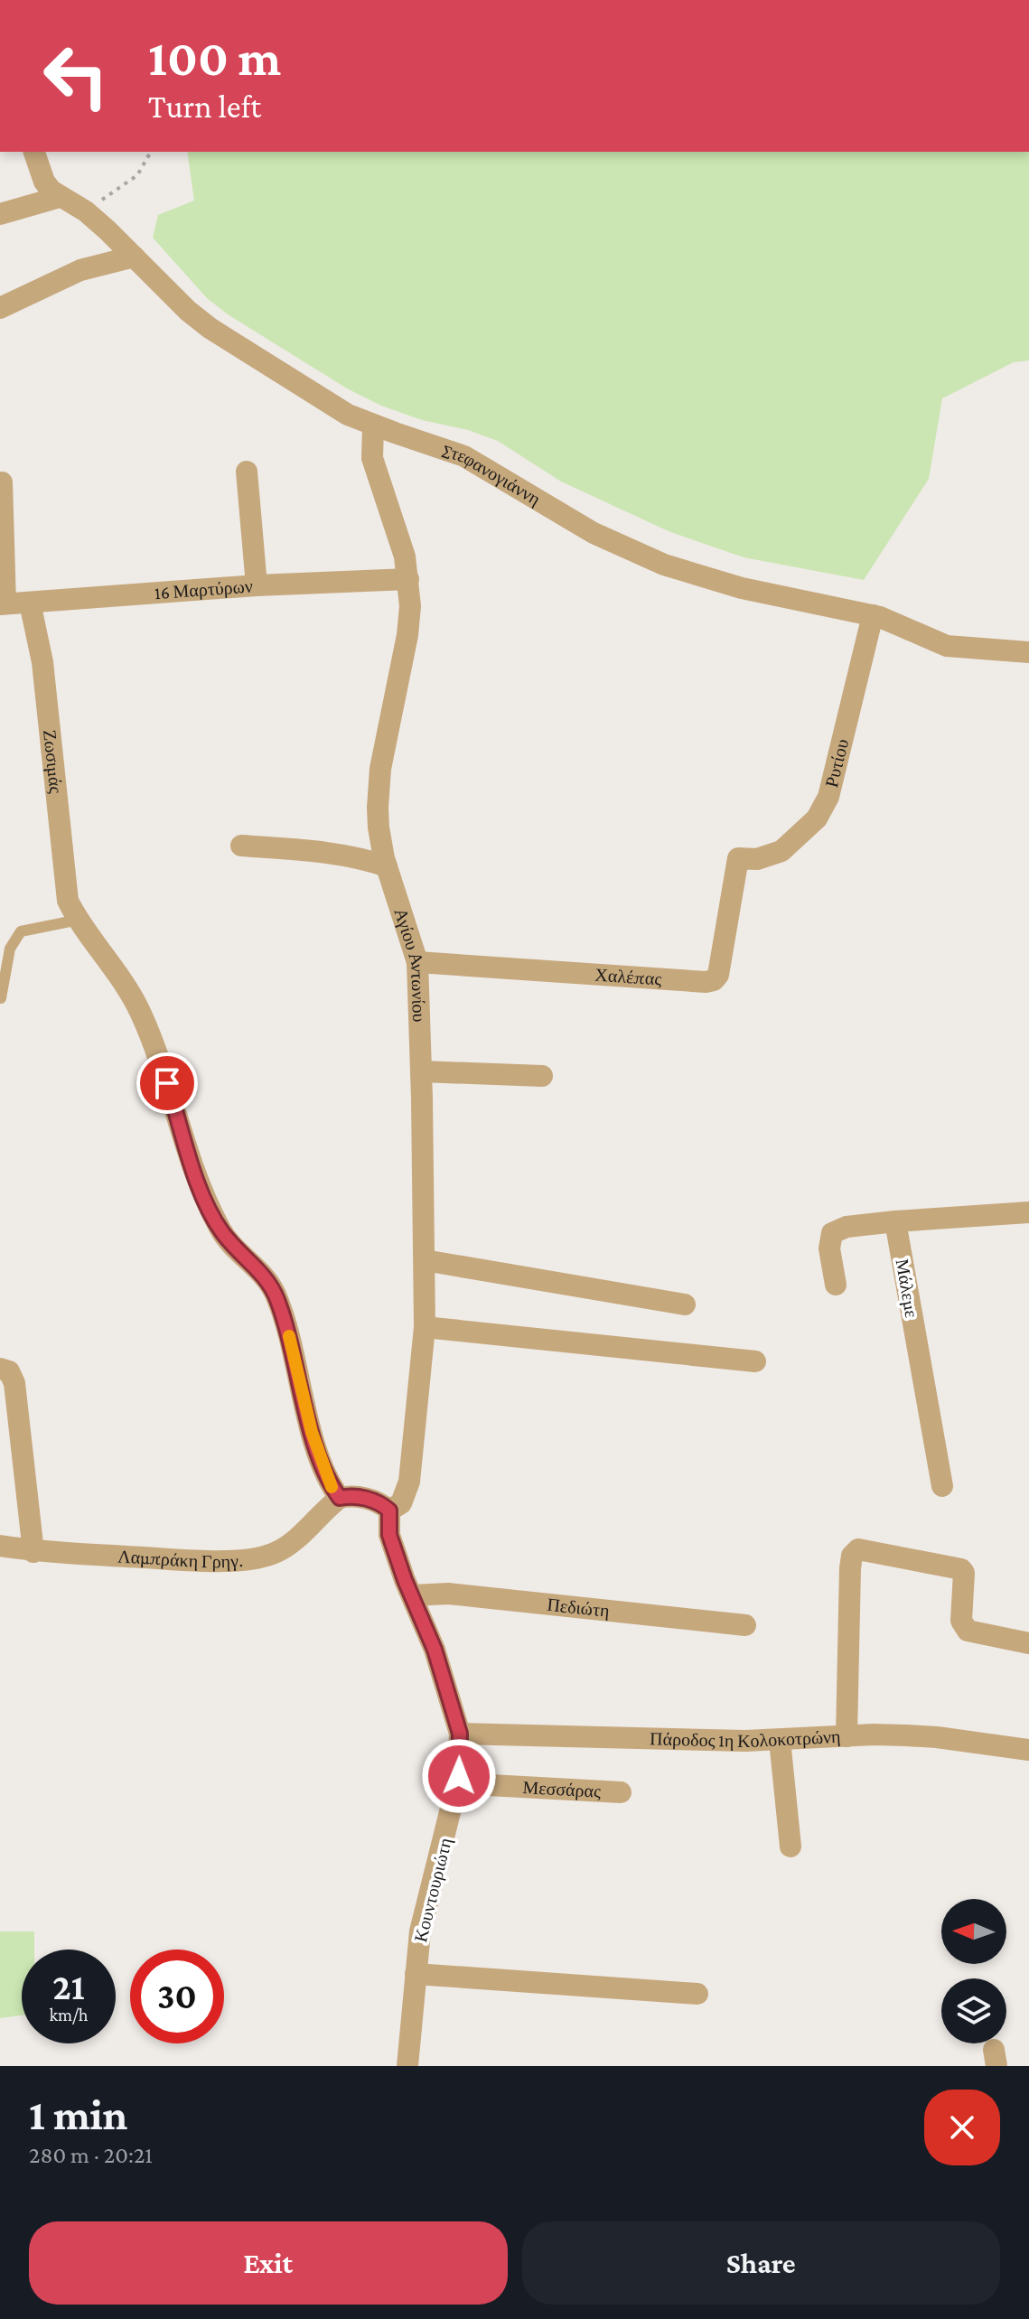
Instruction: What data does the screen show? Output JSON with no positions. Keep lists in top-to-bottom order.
{
  "streets": {
    "street": [
      "Στεφανογιάννη",
      "16 Μαρτύρων",
      "Ζωσιμάς",
      "Ρυτίου",
      "Αγίου Αντωνίου",
      "Χαλέπας",
      "Μάλεμε",
      "Λαμπράκη Γρηγ.",
      "Πεδιώτη",
      "Πάροδος 1η Κολοκοτρώνη",
      "Μεσσάρας",
      "Κουντουριώτη"
    ]
  },
  "crossings": [
    ["Στεφανογιάννη", "Ρυτίου"],
    ["Στεφανογιάννη", "Αγίου Αντωνίου"],
    ["16 Μαρτύρων", "Ζωσιμάς"],
    ["16 Μαρτύρων", "Αγίου Αντωνίου"],
    ["Ζωσιμάς", "Λαμπράκη Γρηγ."],
    ["Ρυτίου", "Χαλέπας"],
    ["Αγίου Αντωνίου", "Χαλέπας"],
    ["Αγίου Αντωνίου", "Κουντουριώτη"],
    ["Πεδιώτη", "Κουντουριώτη"],
    ["Πάροδος 1η Κολοκοτρώνη", "Κουντουριώτη"],
    ["Μεσσάρας", "Κουντουριώτη"]
  ],
  "north": "left",
  "page": {
    "turn": ["100 m", "Turn left"],
    "speed": "21 km/h",
    "limit": "30",
    "heading": ["1 min", "280 m · 20:21"],
    "buttons": ["Exit", "Share"]
  }
}
